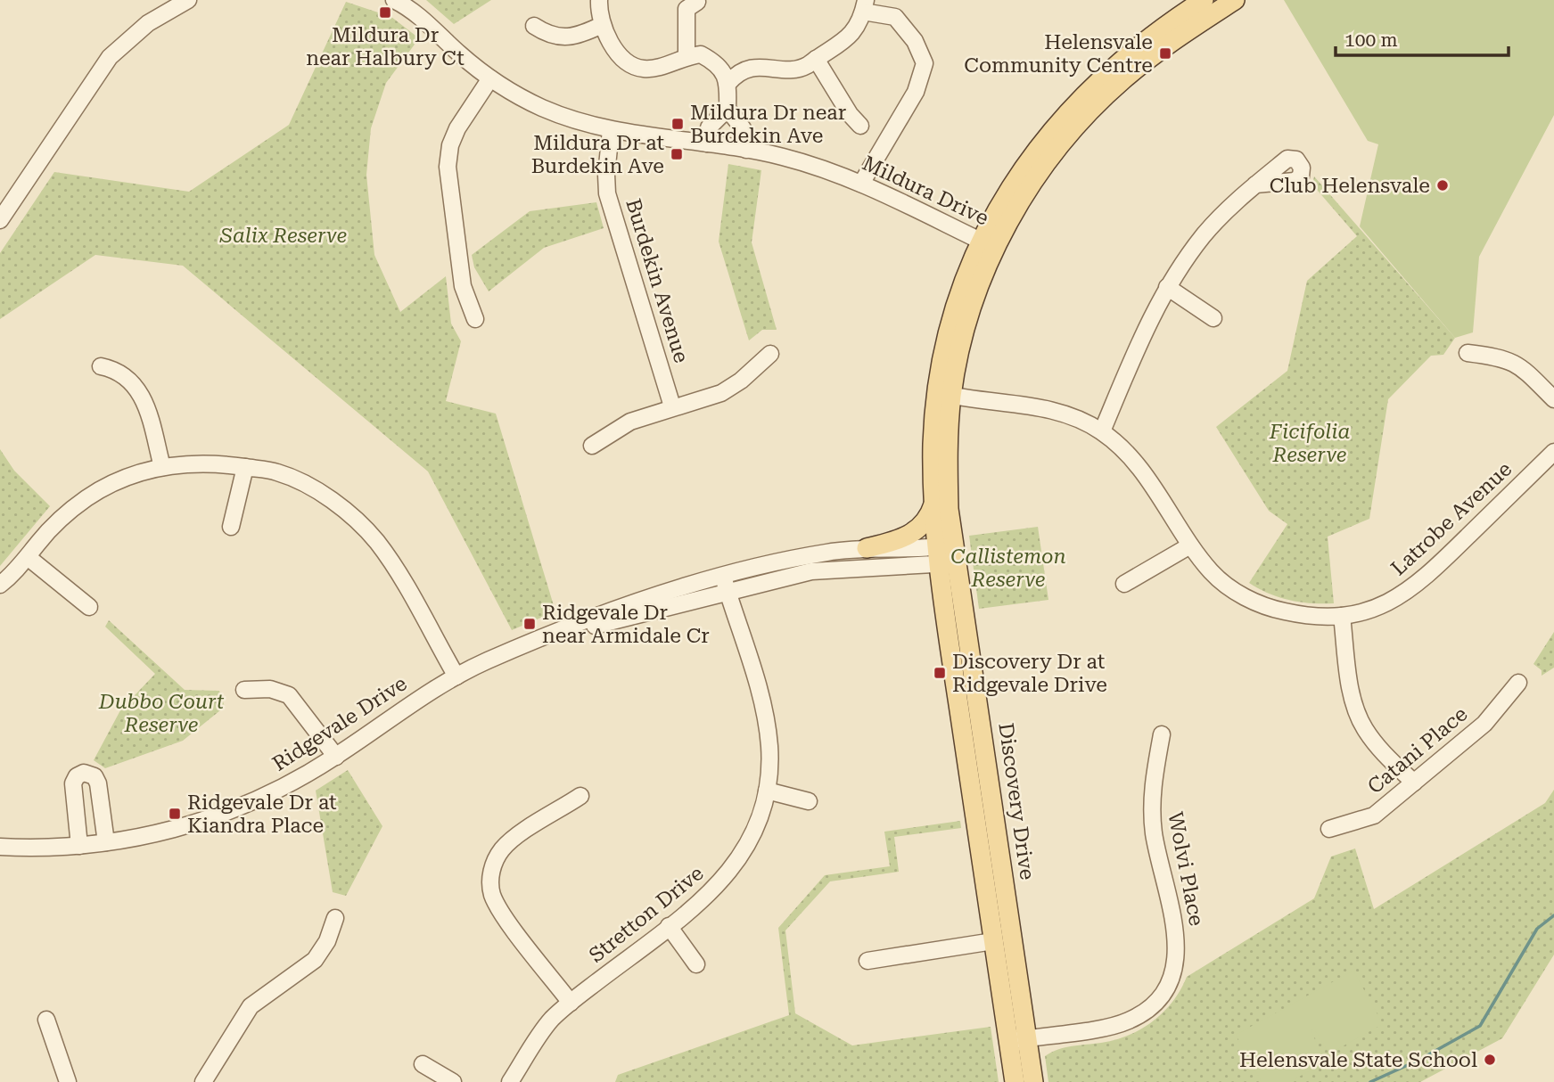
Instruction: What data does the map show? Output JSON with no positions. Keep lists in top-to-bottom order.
{
  "streets": {
    "main road": ["Discovery Drive"],
    "street": [
      "Mildura Drive",
      "Burdekin Avenue",
      "Latrobe Avenue",
      "Ridgevale Drive",
      "Catani Place",
      "Wolvi Place",
      "Stretton Drive"
    ]
  },
  "crossings": [
    ["Mildura Drive", "Burdekin Avenue"],
    ["Mildura Drive", "Discovery Drive"],
    ["Latrobe Avenue", "Discovery Drive"],
    ["Ridgevale Drive", "Discovery Drive"],
    ["Ridgevale Drive", "Stretton Drive"],
    ["Discovery Drive", "Wolvi Place"]
  ],
  "parks": [
    "Salix Reserve",
    "Ficifolia Reserve",
    "Callistemon Reserve",
    "Dubbo Court Reserve"
  ],
  "places": {
    "transit": [
      "Mildura Dr near Halbury Ct",
      "Helensvale Community Centre",
      "Mildura Dr near Burdekin Ave",
      "Mildura Dr at Burdekin Ave",
      "Ridgevale Dr near Armidale Cr",
      "Discovery Dr at Ridgevale Drive",
      "Ridgevale Dr at Kiandra Place"
    ],
    "other": ["Club Helensvale", "Helensvale State School"]
  },
  "scale_bar": "100 m"
}
